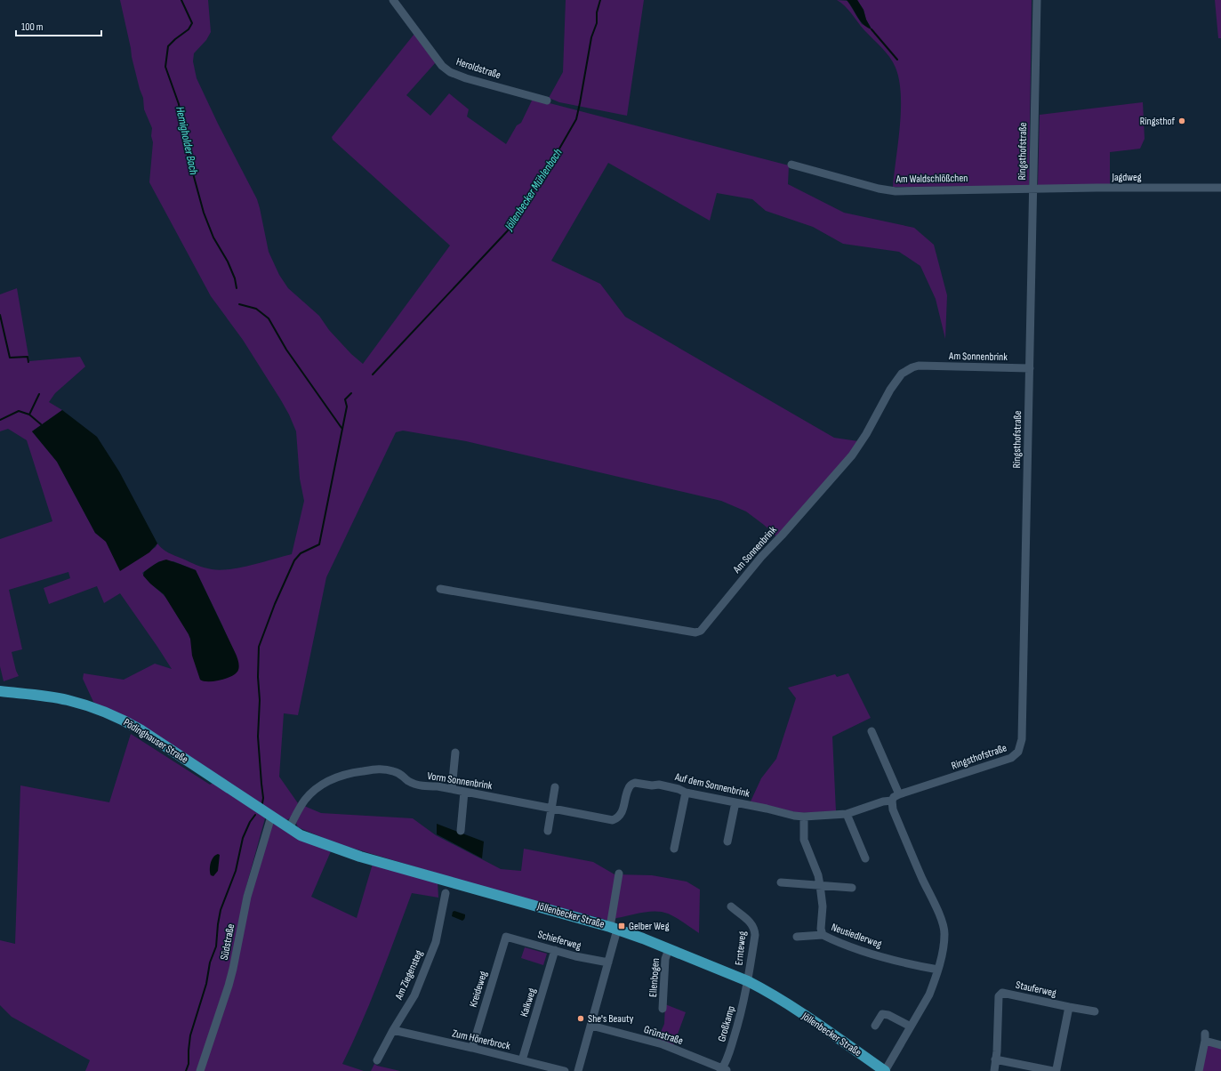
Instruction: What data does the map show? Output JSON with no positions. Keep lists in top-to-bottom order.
{
  "streets": {
    "main road": ["Pödinghauser Straße", "Jöllenbecker Straße"],
    "street": [
      "Heroldstraße",
      "Ringsthofstraße",
      "Jagdweg",
      "Am Waldschlößchen",
      "Am Sonnenbrink",
      "Vorm Sonnenbrink",
      "Auf dem Sonnenbrink",
      "Neusiedlerweg",
      "Schieferweg",
      "Südstraße",
      "Ernteweg",
      "Am Ziegensteg",
      "Ellenbogen",
      "Kreideweg",
      "Stauferweg",
      "Kalkweg",
      "Großkamp",
      "Grünstraße",
      "Zum Hönerbrock"
    ]
  },
  "crossings": [
    ["Ringsthofstraße", "Jagdweg"],
    ["Ringsthofstraße", "Am Waldschlößchen"],
    ["Ringsthofstraße", "Am Sonnenbrink"],
    ["Ringsthofstraße", "Auf dem Sonnenbrink"],
    ["Jagdweg", "Am Waldschlößchen"],
    ["Pödinghauser Straße", "Jöllenbecker Straße"],
    ["Vorm Sonnenbrink", "Auf dem Sonnenbrink"],
    ["Vorm Sonnenbrink", "Jöllenbecker Straße"],
    ["Auf dem Sonnenbrink", "Neusiedlerweg"],
    ["Jöllenbecker Straße", "Südstraße"],
    ["Jöllenbecker Straße", "Ernteweg"],
    ["Jöllenbecker Straße", "Ellenbogen"],
    ["Jöllenbecker Straße", "Großkamp"],
    ["Schieferweg", "Kreideweg"],
    ["Schieferweg", "Kalkweg"],
    ["Ernteweg", "Großkamp"],
    ["Am Ziegensteg", "Zum Hönerbrock"],
    ["Kreideweg", "Zum Hönerbrock"],
    ["Kalkweg", "Zum Hönerbrock"],
    ["Großkamp", "Grünstraße"]
  ],
  "water": ["Hemigholder Bach", "Jöllenbecker Mühlenbach"],
  "places": {
    "other": ["Ringsthof", "She's Beauty"],
    "transit": ["Gelber Weg"]
  },
  "scale_bar": "100 m"
}
